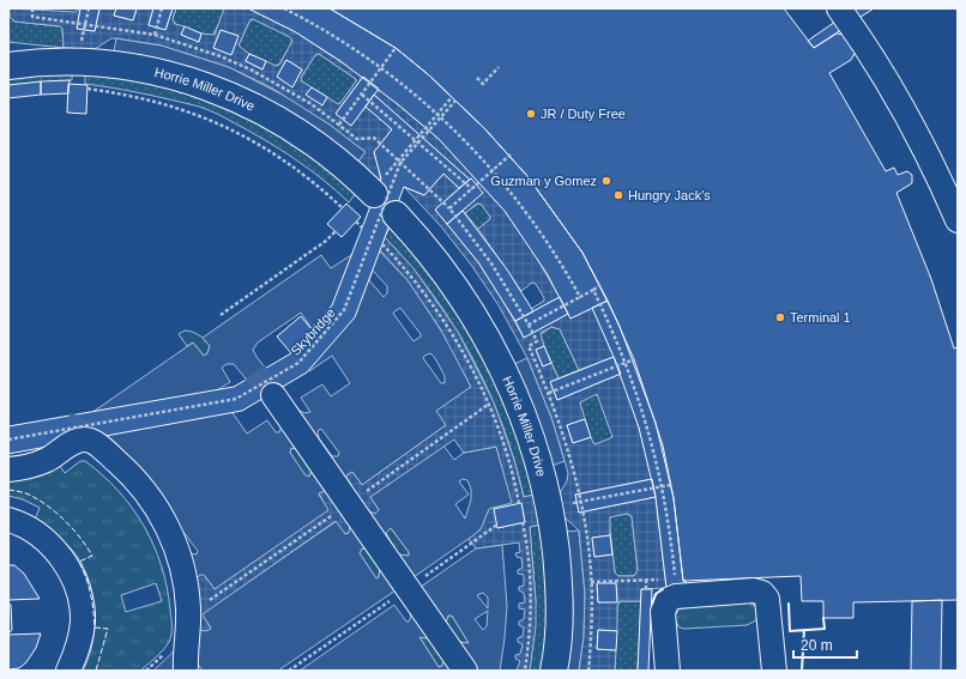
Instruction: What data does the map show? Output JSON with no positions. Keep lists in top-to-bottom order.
{
  "streets": {
    "main road": ["Horrie Miller Drive"],
    "path": ["Skybridge"]
  },
  "places": [
    "JR / Duty Free",
    "Guzman y Gomez",
    "Hungry Jack's",
    "Terminal 1"
  ],
  "scale_bar": "20 m"
}
